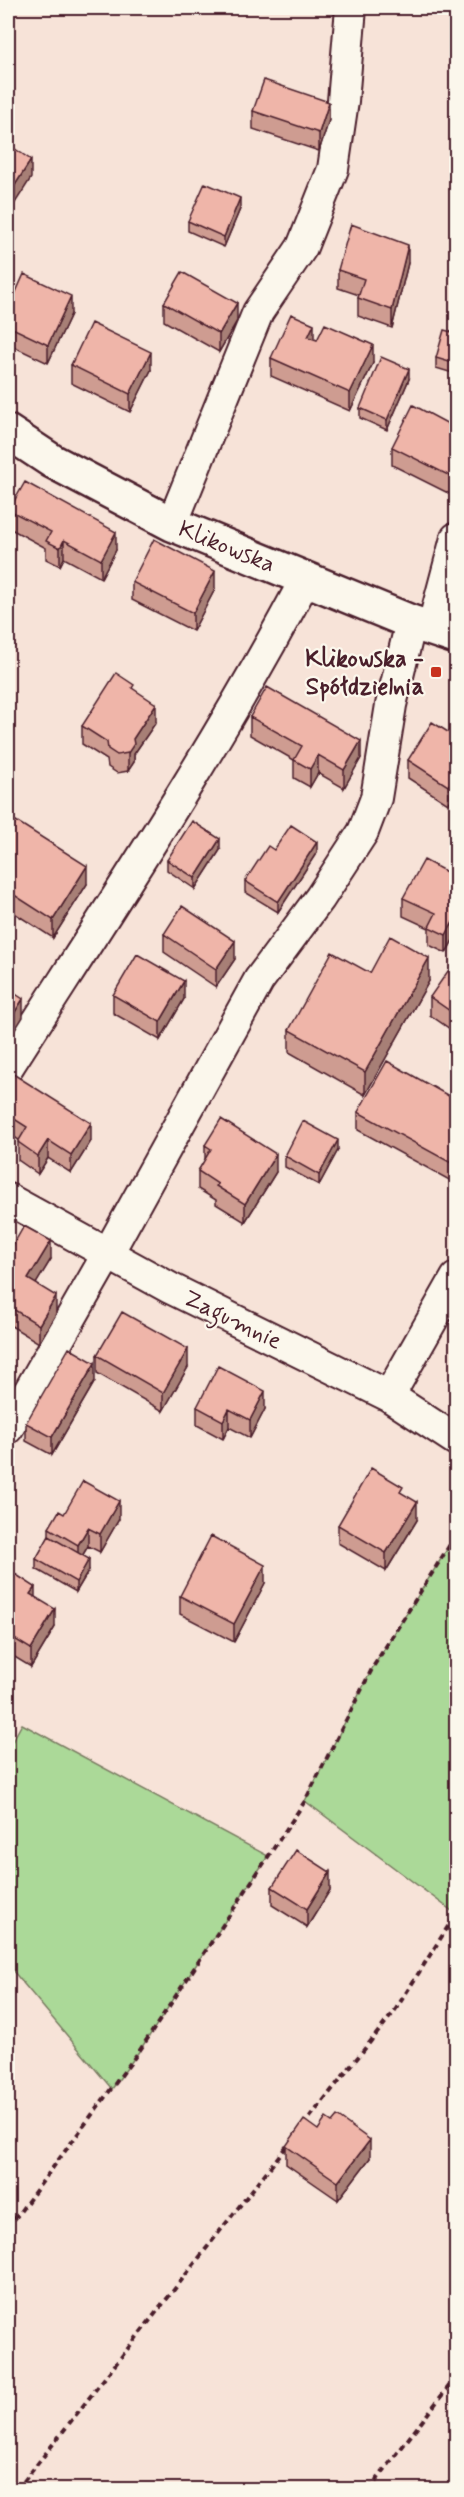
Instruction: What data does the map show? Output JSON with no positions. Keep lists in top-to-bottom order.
{
  "streets": {
    "street": ["Klikowska", "Zagumnie"]
  },
  "places": {
    "transit": ["Klikowska - Spółdzielnia"]
  }
}
